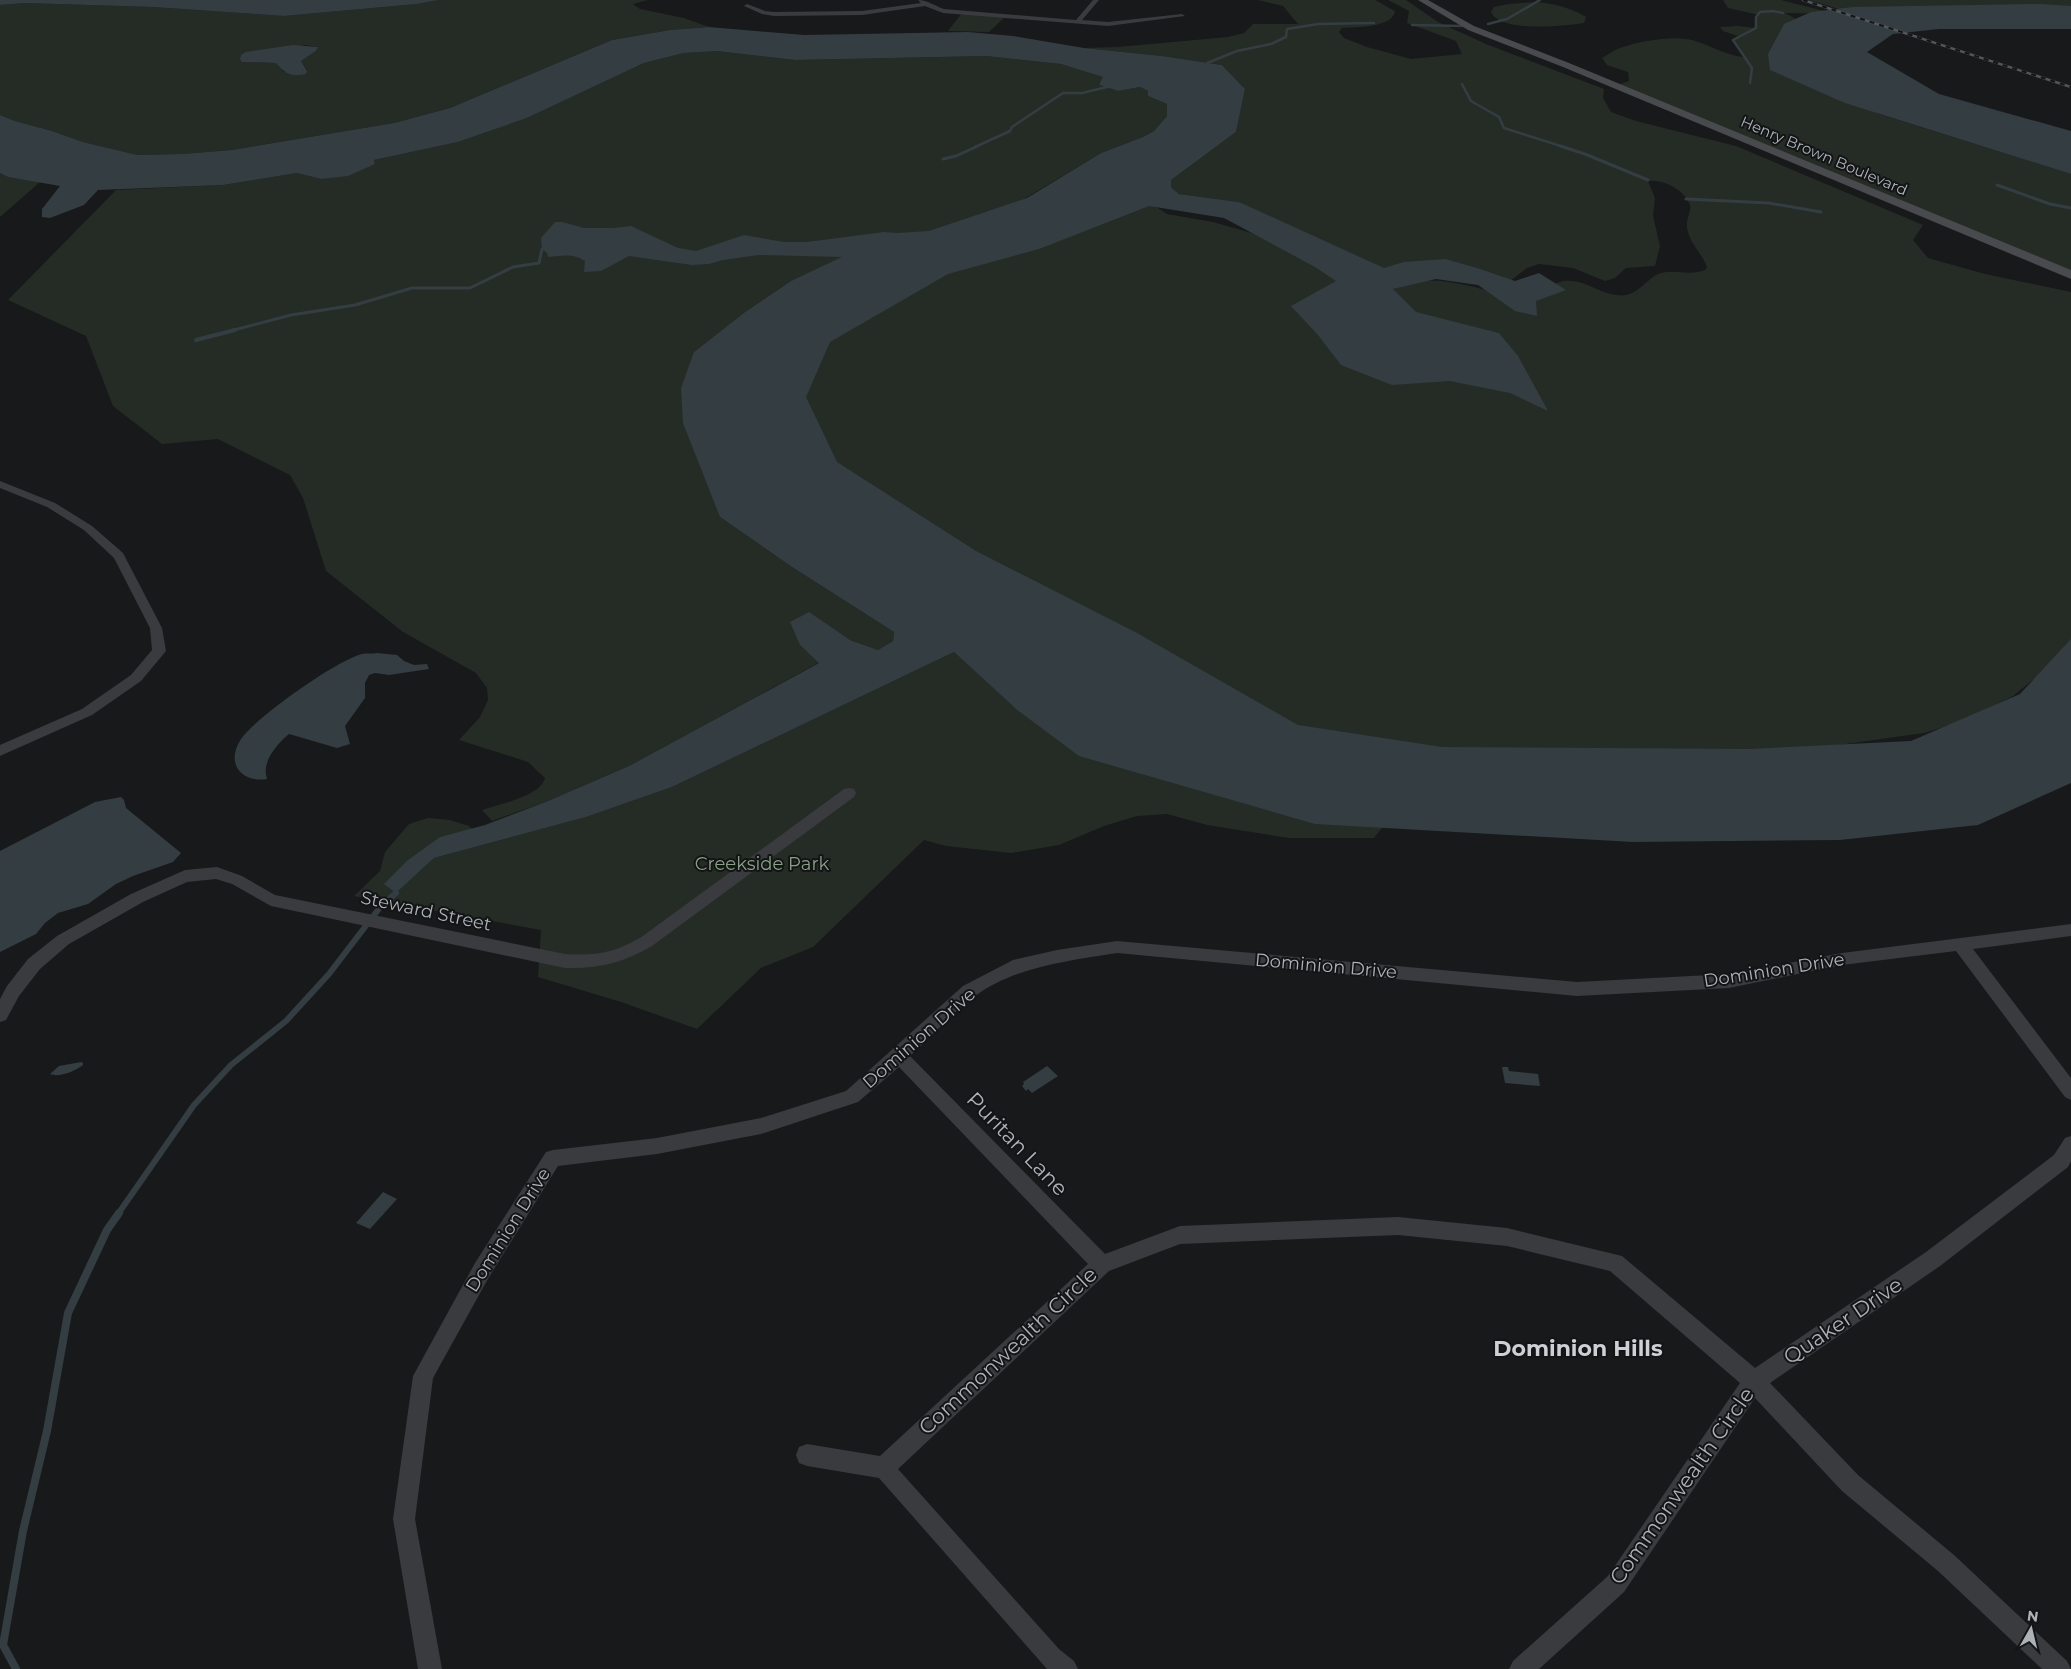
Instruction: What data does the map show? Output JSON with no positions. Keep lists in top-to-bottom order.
{
  "streets": {
    "main road": ["Henry Brown Boulevard"],
    "street": [
      "Steward Street",
      "Dominion Drive",
      "Puritan Lane",
      "Quaker Drive",
      "Commonwealth Circle"
    ]
  },
  "crossings": [
    ["Dominion Drive", "Puritan Lane"],
    ["Puritan Lane", "Commonwealth Circle"],
    ["Quaker Drive", "Commonwealth Circle"]
  ],
  "districts": ["Dominion Hills"],
  "parks": ["Creekside Park"],
  "north": "top"
}
